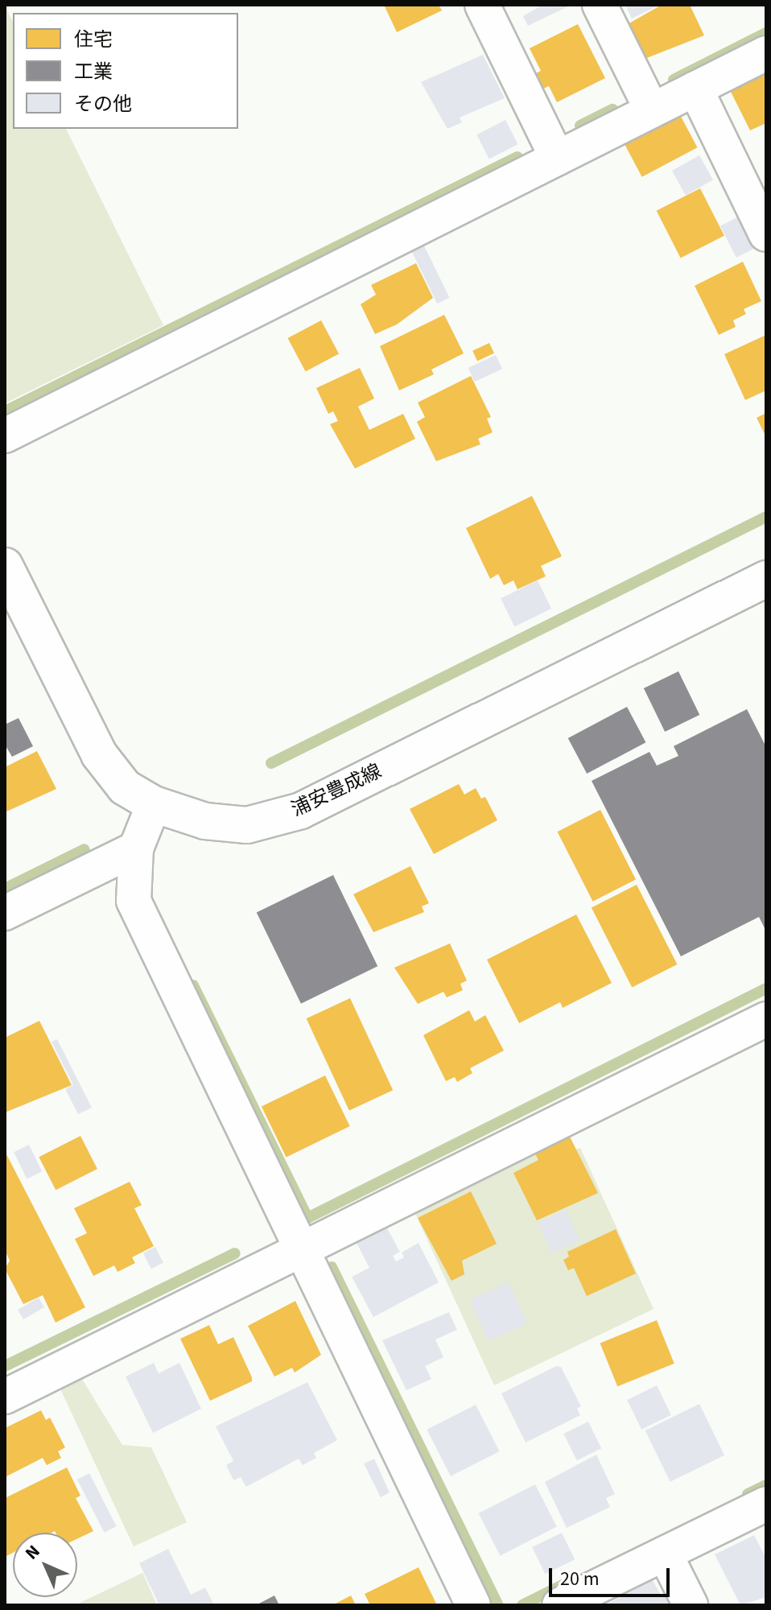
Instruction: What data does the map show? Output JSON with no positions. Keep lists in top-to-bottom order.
{
  "streets": {
    "main road": ["浦安豊成線"]
  },
  "legend": ["住宅", "工業", "その他"],
  "scale_bar": "20 m",
  "north": "top left"
}
